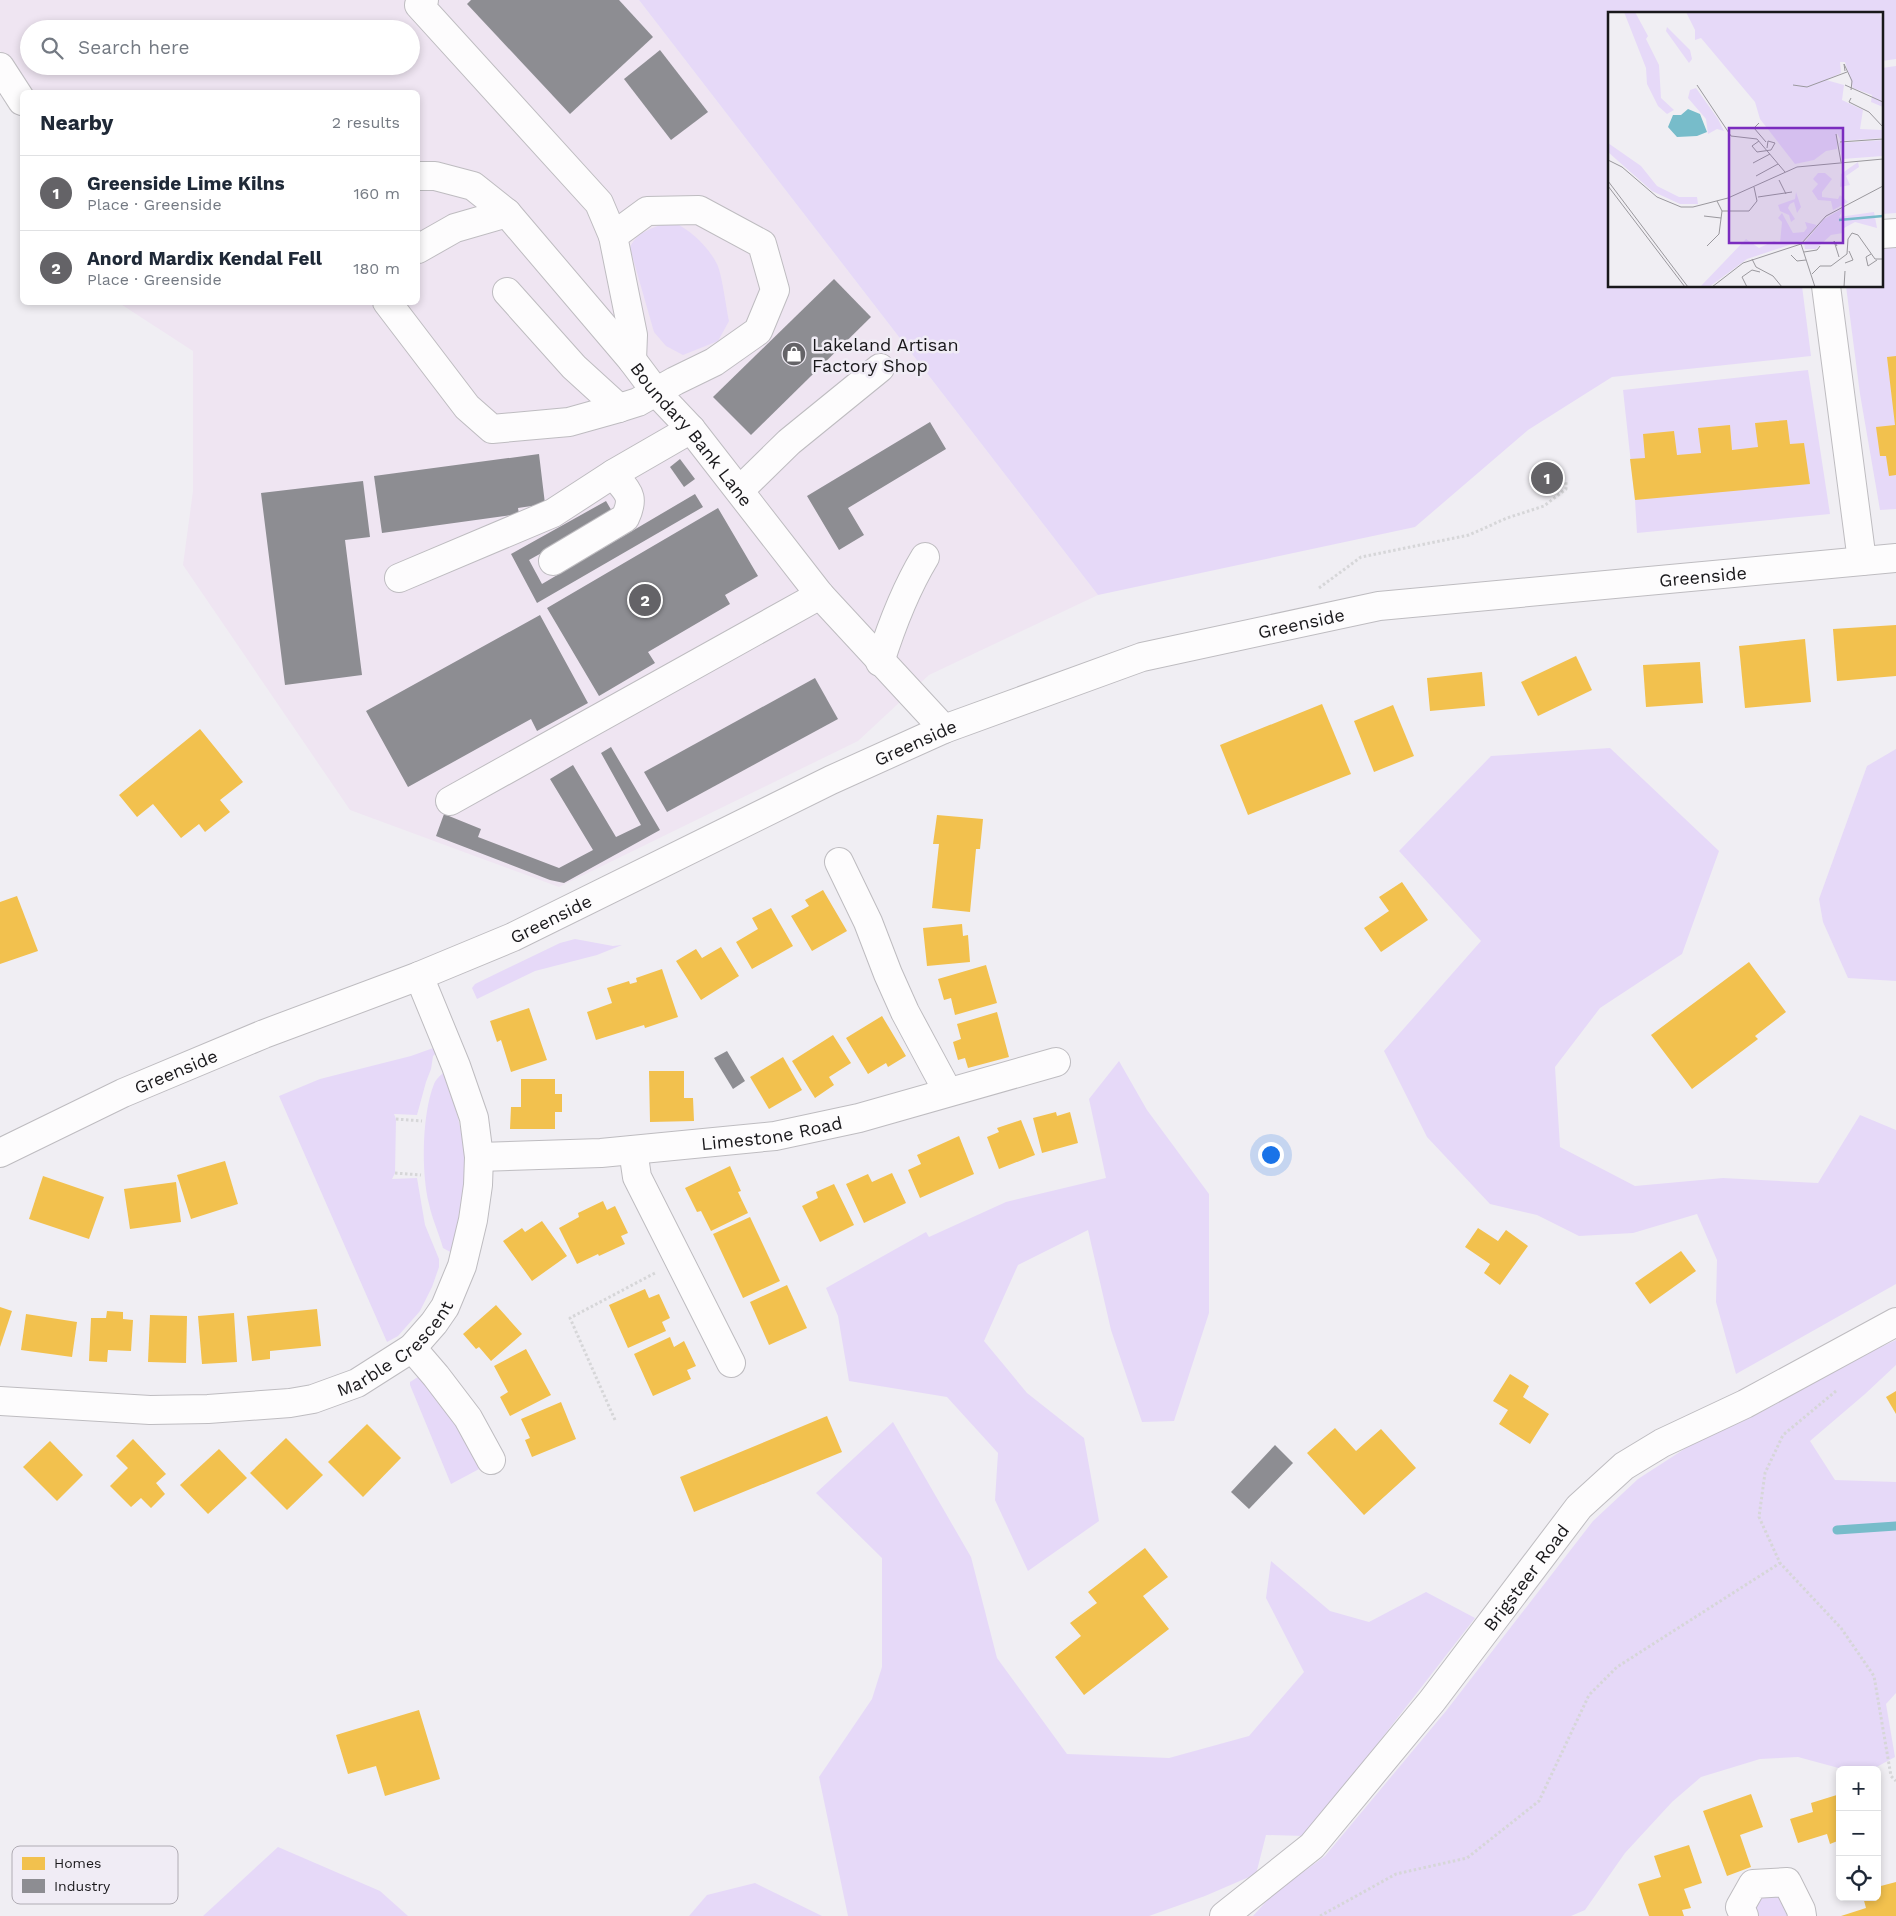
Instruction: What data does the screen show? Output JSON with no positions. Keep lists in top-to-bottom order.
{
  "streets": {
    "street": [
      "Boundary Bank Lane",
      "Greenside",
      "Limestone Road",
      "Marble Crescent",
      "Brigsteer Road"
    ]
  },
  "crossings": [
    ["Boundary Bank Lane", "Greenside"],
    ["Greenside", "Marble Crescent"],
    ["Limestone Road", "Marble Crescent"]
  ],
  "places": {
    "shop": ["Lakeland Artisan Factory Shop"]
  },
  "legend": ["Homes", "Industry"],
  "page": {
    "search": "Search here",
    "heading": ["Nearby", "2 results"],
    "list": [
      {
        "mark": "1",
        "name": "Greenside Lime Kilns",
        "note": "Place · Greenside",
        "value": "160 m"
      },
      {
        "mark": "2",
        "name": "Anord Mardix Kendal Fell",
        "note": "Place · Greenside",
        "value": "180 m"
      }
    ],
    "pins": ["1", "2"],
    "map_buttons": ["+", "−"]
  }
}
